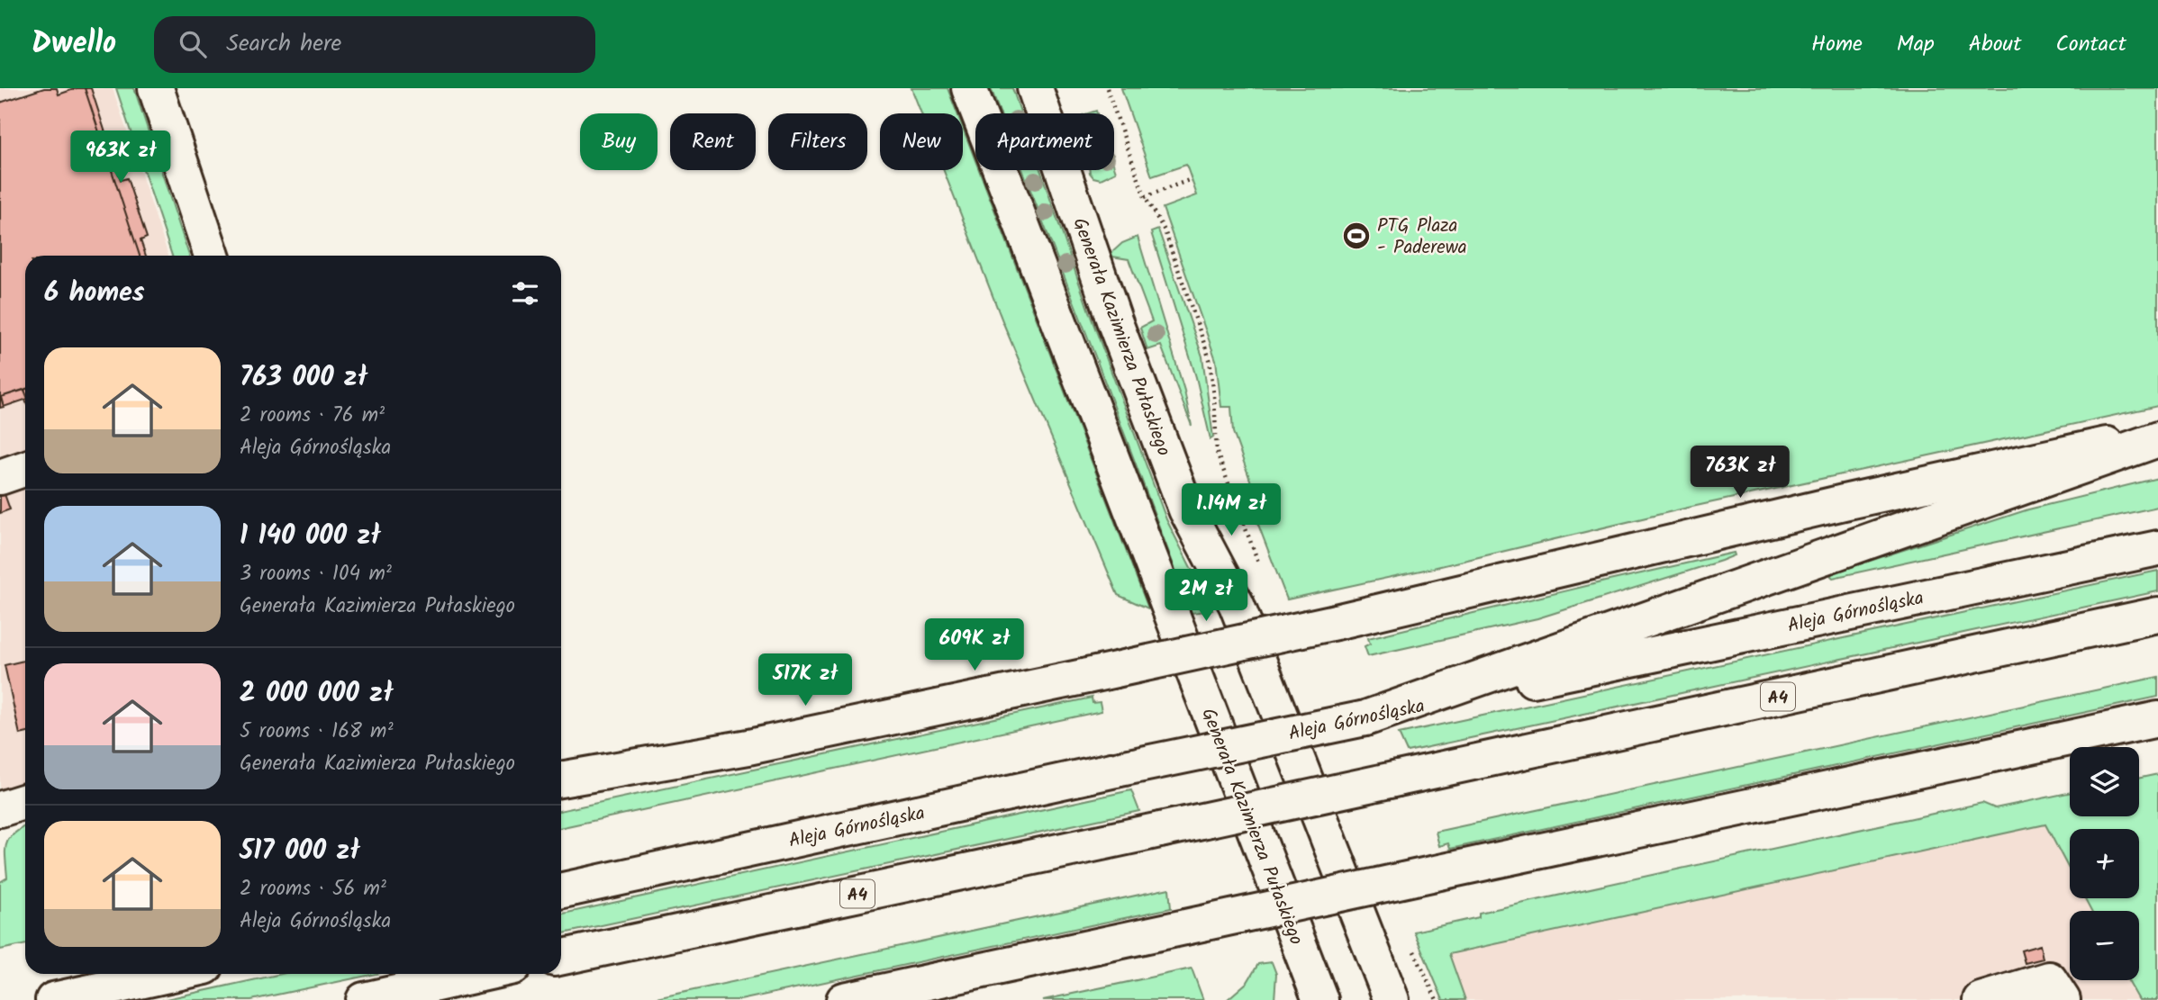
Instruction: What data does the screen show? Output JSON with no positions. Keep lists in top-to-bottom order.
{
  "streets": {
    "main road": ["Generała Kazimierza Pułaskiego", "Aleja Górnośląska", "A4"]
  },
  "places": {
    "sports": ["PTG Plaza - Paderewa"]
  },
  "page": {
    "header": "Dwello",
    "search": "Search here",
    "nav": [
      "Home",
      "Map",
      "About",
      "Contact"
    ],
    "chip": [
      "Buy",
      "Rent",
      "Filters",
      "New",
      "Apartment"
    ],
    "price": [
      "963K zł",
      "763K zł",
      "1.14M zł",
      "2M zł",
      "609K zł",
      "517K zł"
    ],
    "heading": "6 homes",
    "list": [
      {
        "name": "763 000 zł",
        "note": "2 rooms · 76 m² · Aleja Górnośląska"
      },
      {
        "name": "1 140 000 zł",
        "note": "3 rooms · 104 m² · Generała Kazimierza Pułaskiego"
      },
      {
        "name": "2 000 000 zł",
        "note": "5 rooms · 168 m² · Generała Kazimierza Pułaskiego"
      },
      {
        "name": "517 000 zł",
        "note": "2 rooms · 56 m² · Aleja Górnośląska"
      }
    ],
    "map_buttons": ["+", "−"]
  }
}
